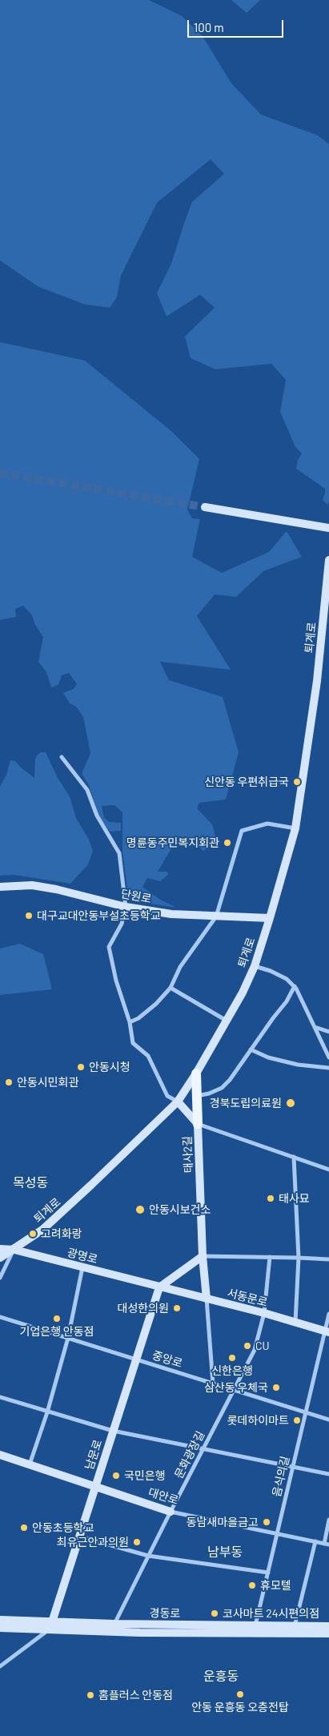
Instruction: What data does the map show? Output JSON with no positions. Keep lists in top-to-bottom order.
{
  "streets": {
    "street": [
      "퇴계로",
      "단원로",
      "태사2길",
      "광명로",
      "서동문로",
      "중앙로",
      "남문로",
      "문화광장길",
      "음식의길",
      "대안로",
      "경동로"
    ]
  },
  "crossings": [
    ["퇴계로", "단원로"],
    ["퇴계로", "광명로"],
    ["태사2길", "서동문로"],
    ["광명로", "서동문로"],
    ["광명로", "남문로"],
    ["서동문로", "남문로"],
    ["서동문로", "문화광장길"],
    ["서동문로", "음식의길"],
    ["중앙로", "남문로"],
    ["중앙로", "문화광장길"],
    ["중앙로", "음식의길"],
    ["남문로", "대안로"],
    ["남문로", "경동로"],
    ["문화광장길", "대안로"],
    ["문화광장길", "경동로"],
    ["음식의길", "대안로"],
    ["음식의길", "경동로"]
  ],
  "districts": ["목성동", "남부동", "운흥동"],
  "places": [
    "신안동 우편취급국",
    "명륜동주민복지회관",
    "대구교대안동부설초등학교",
    "안동시청",
    "안동시민회관",
    "경북도립의료원",
    "태사묘",
    "안동시보건소",
    "고려화랑",
    "대성한의원",
    "기업은행 안동점",
    "CU",
    "신한은행",
    "삼산동 우체국",
    "롯데하이마트",
    "국민은행",
    "동남새마을금고",
    "안동초등학교",
    "최유근안과의원",
    "휴모텔",
    "코사마트 24시편의점",
    "안동 운흥동 오층전탑",
    "홈플러스 안동점"
  ],
  "scale_bar": "100 m"
}
